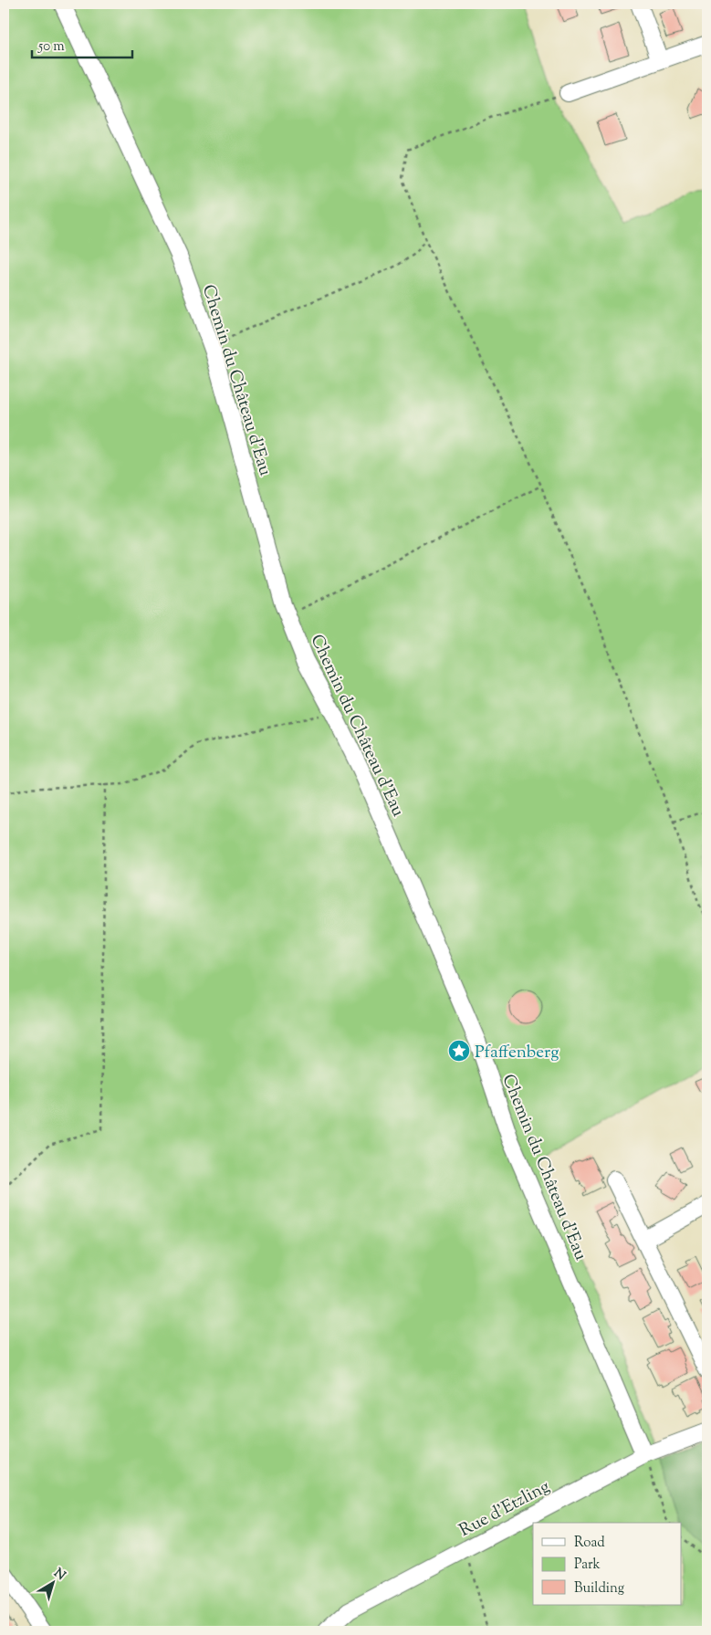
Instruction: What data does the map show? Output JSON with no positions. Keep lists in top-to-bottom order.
{
  "streets": {
    "street": ["Chemin du Château d'Eau", "Rue d'Etzling"]
  },
  "crossings": [
    ["Chemin du Château d'Eau", "Rue d'Etzling"]
  ],
  "places": {
    "place": ["Pfaffenberg"]
  },
  "legend": ["Road", "Park", "Building"],
  "scale_bar": "50 m",
  "north": "top right"
}
